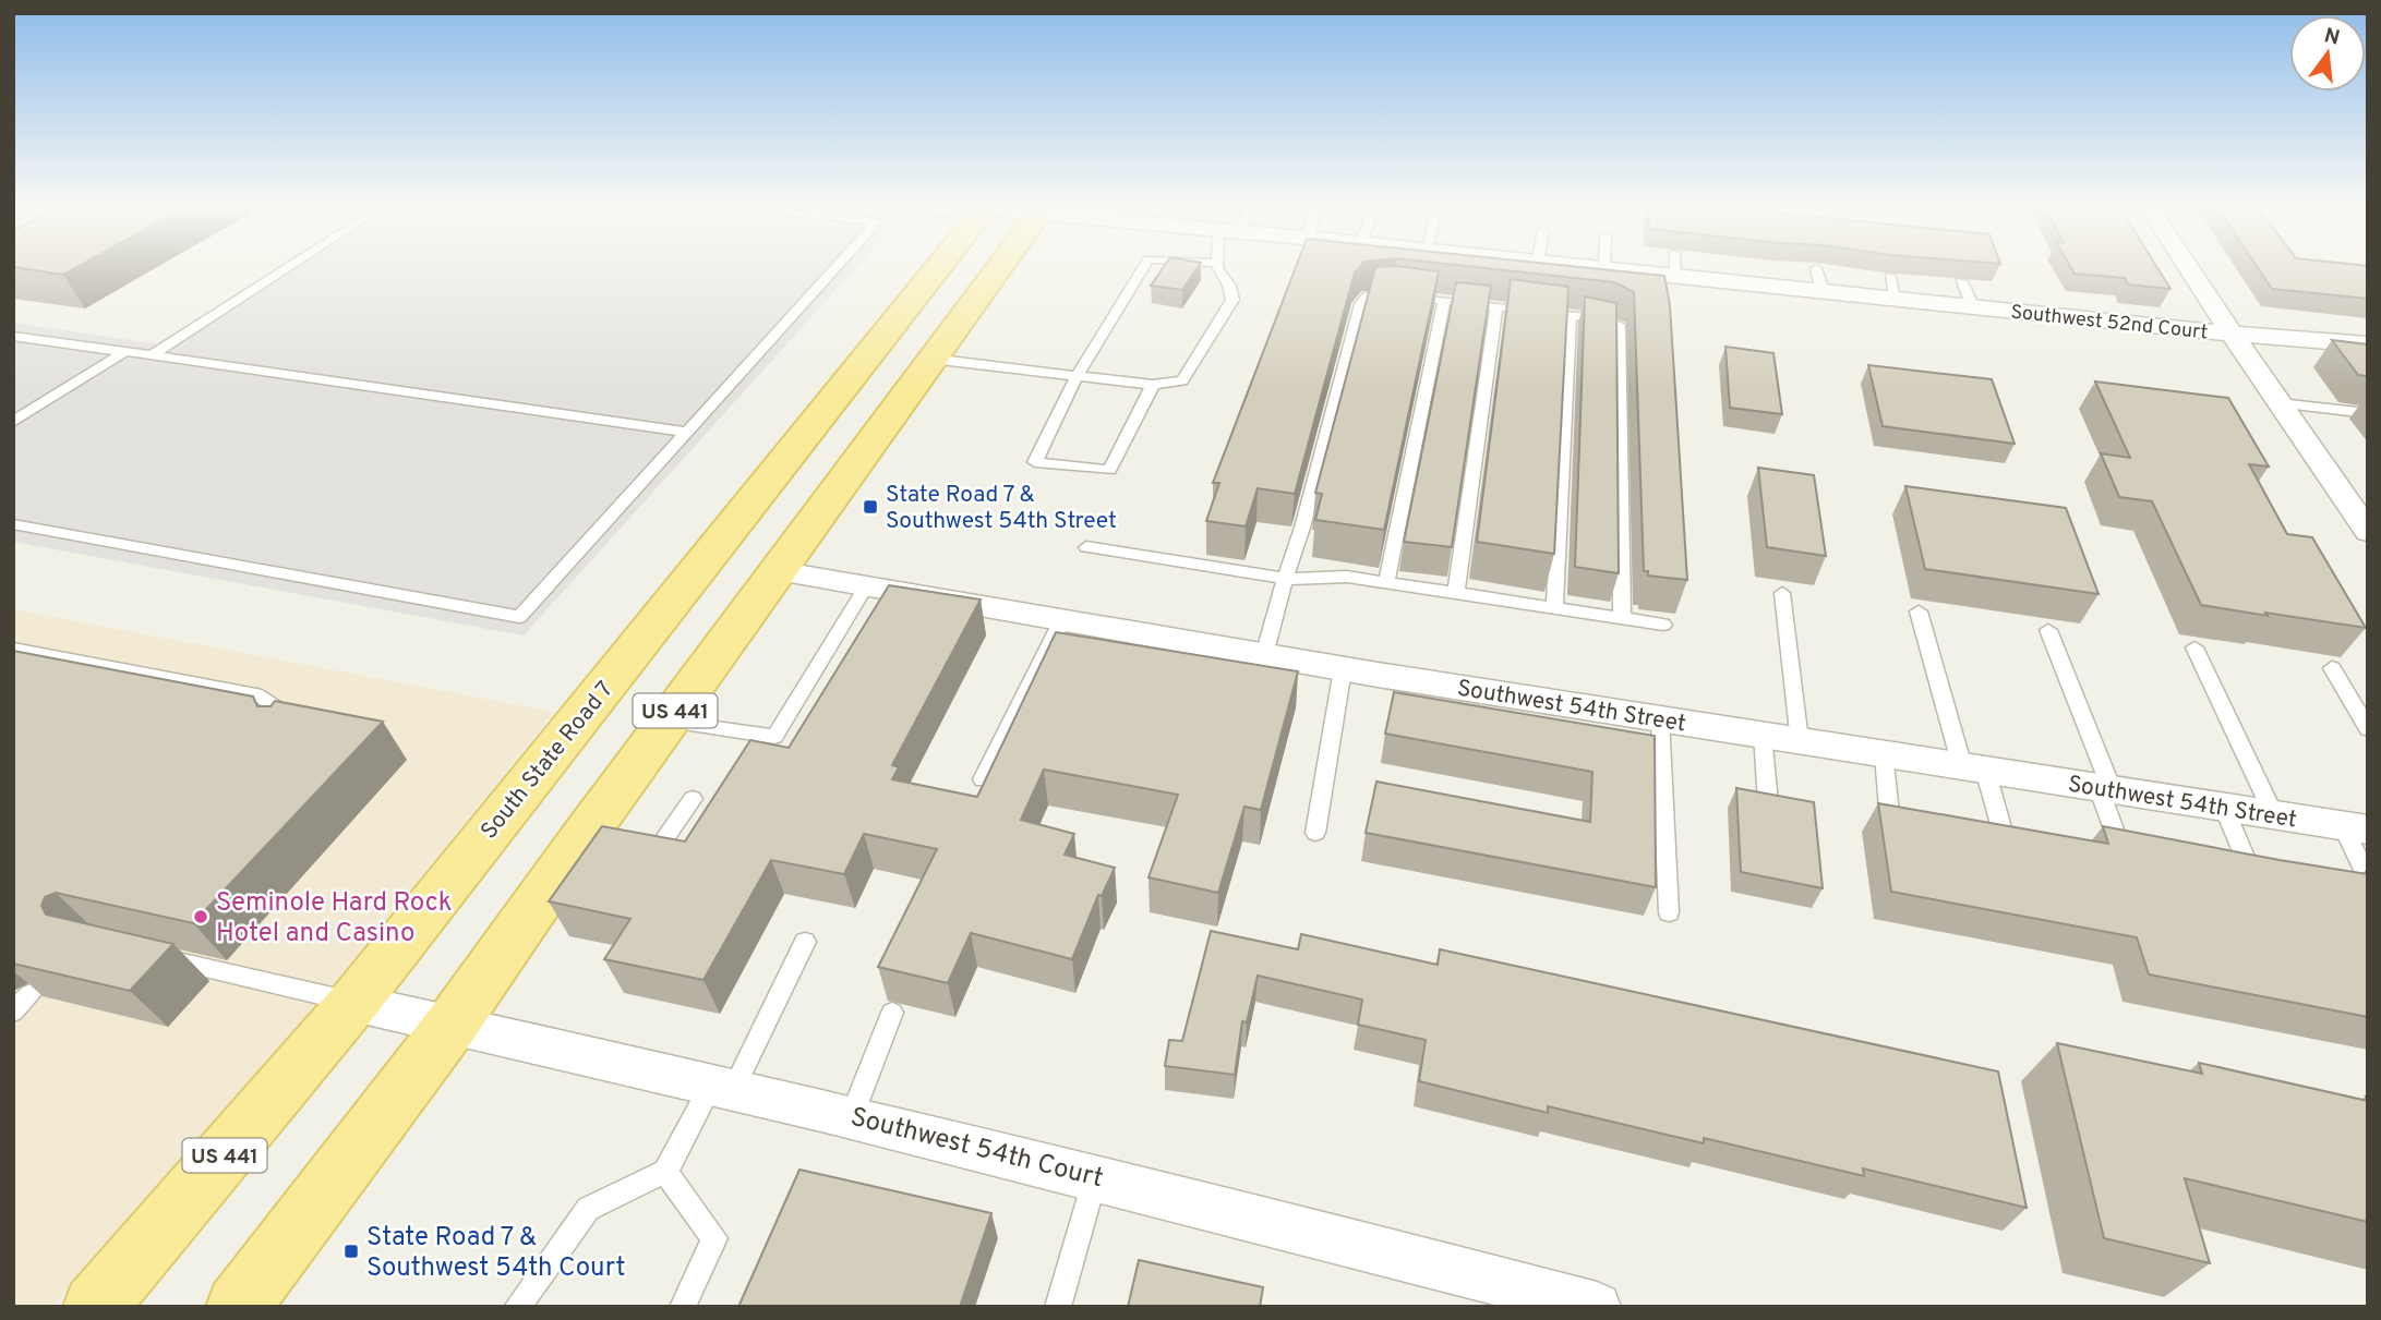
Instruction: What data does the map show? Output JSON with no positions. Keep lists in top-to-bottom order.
{
  "streets": {
    "main road": ["US 441", "South State Road 7"],
    "street": ["Southwest 52nd Court", "Southwest 54th Street", "Southwest 54th Court"]
  },
  "crossings": [
    ["Southwest 54th Street", "US 441"],
    ["US 441", "Southwest 54th Court"],
    ["South State Road 7", "Southwest 54th Court"]
  ],
  "places": {
    "transit": ["State Road 7 & Southwest 54th Street", "State Road 7 & Southwest 54th Court"],
    "other": ["Seminole Hard Rock Hotel and Casino"]
  },
  "north": "top"
}
